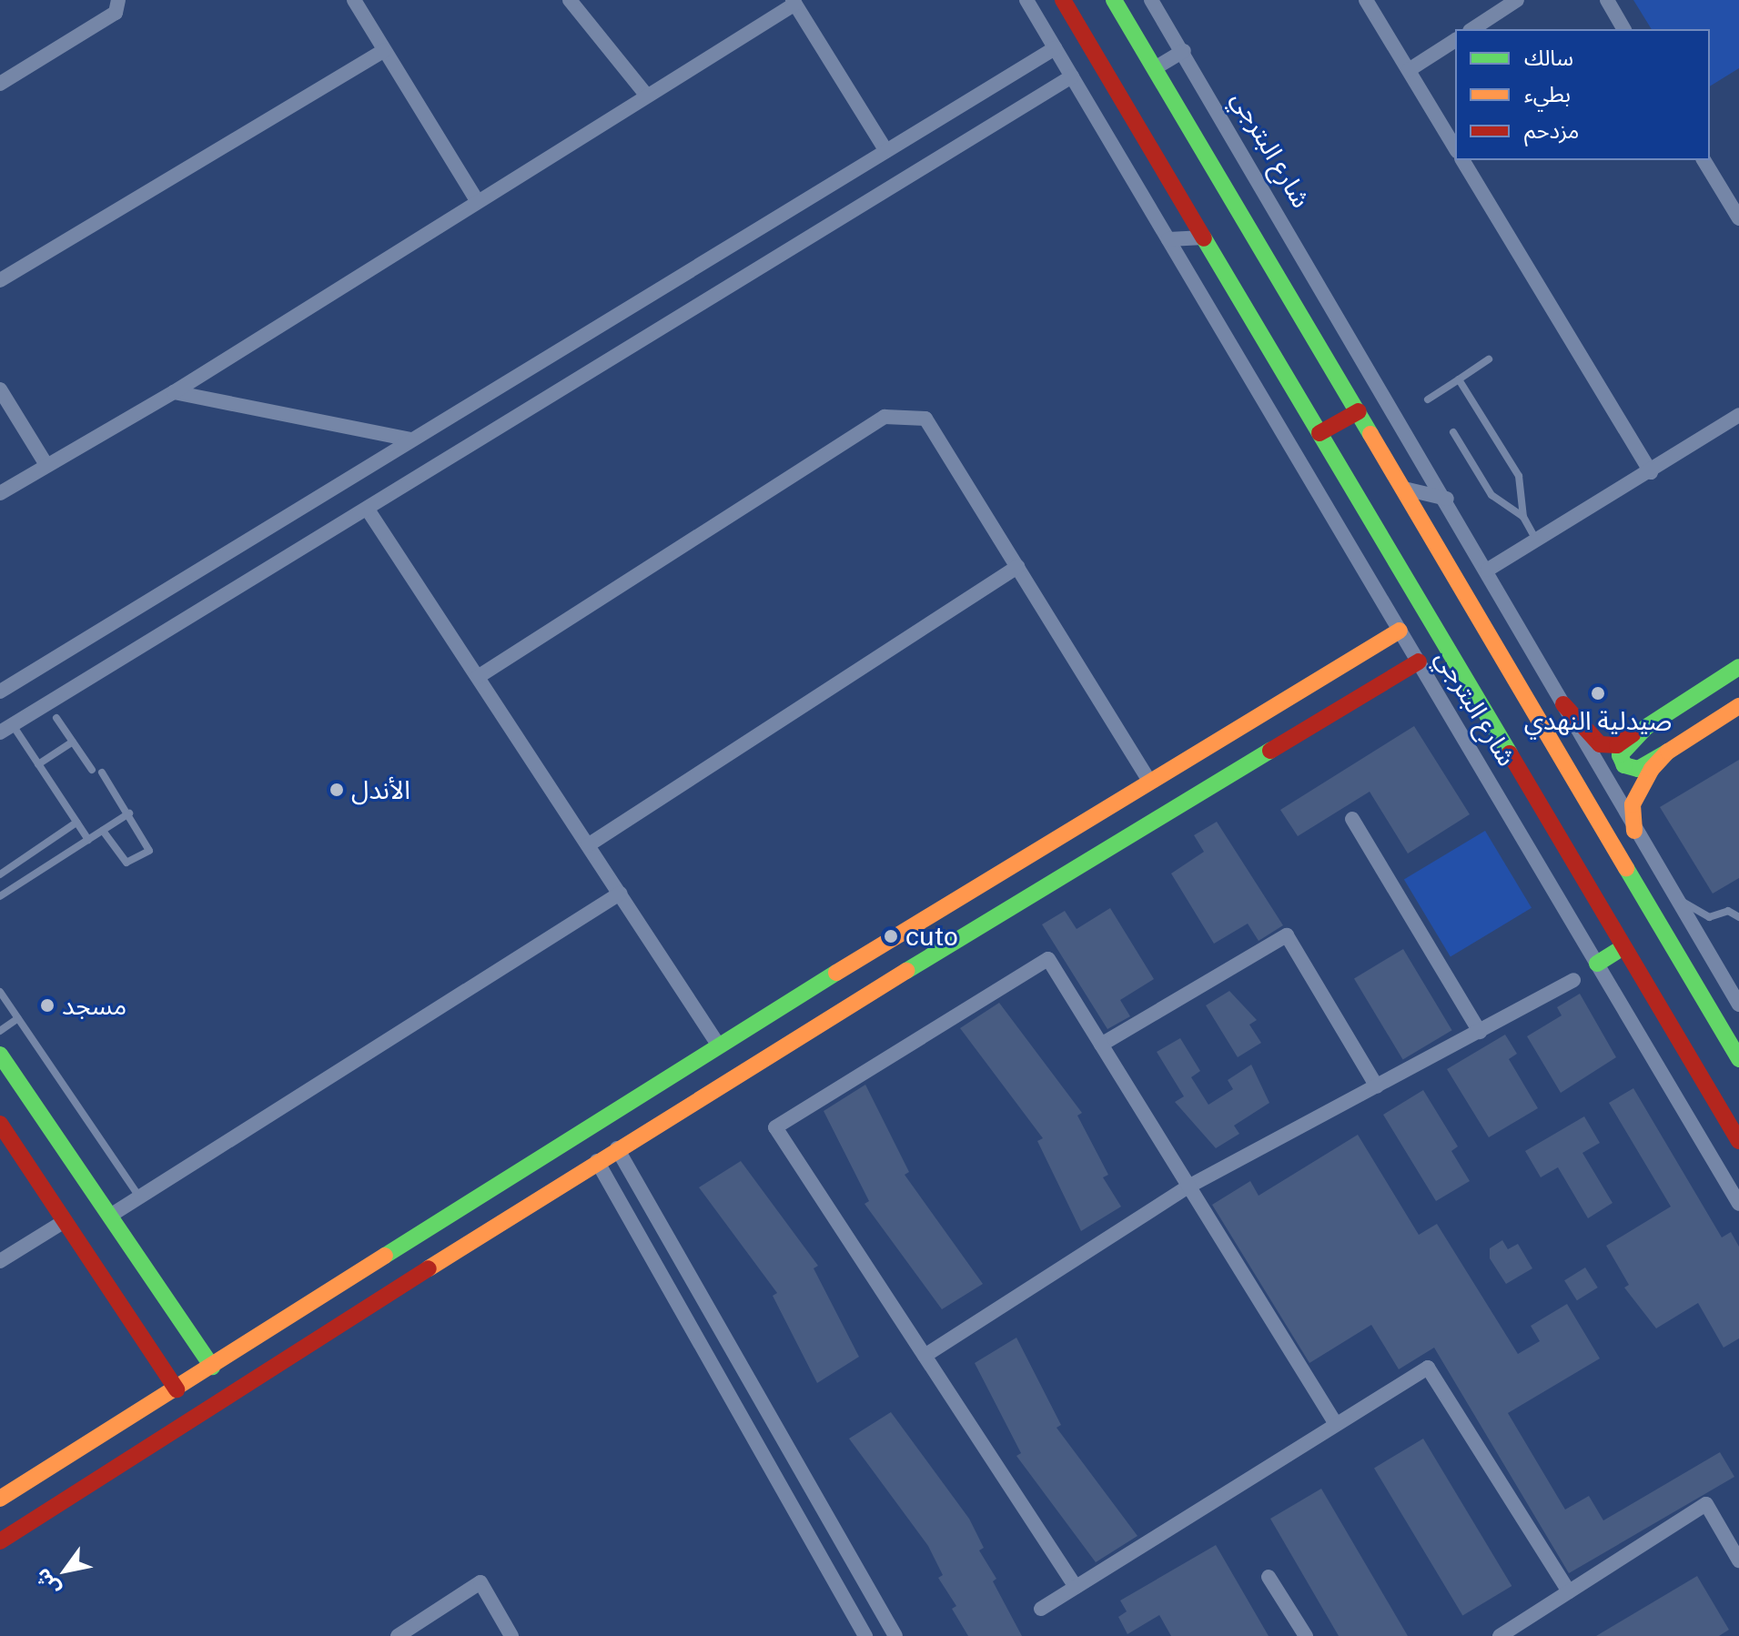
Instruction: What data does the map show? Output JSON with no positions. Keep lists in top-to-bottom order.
{
  "streets": {
    "street": ["شارع البترجي"]
  },
  "places": [
    "صيدلية النهدي",
    "الأندل",
    "cuto",
    "مسجد"
  ],
  "legend": ["سالك", "بطيء", "مزدحم"],
  "north": "bottom left"
}
